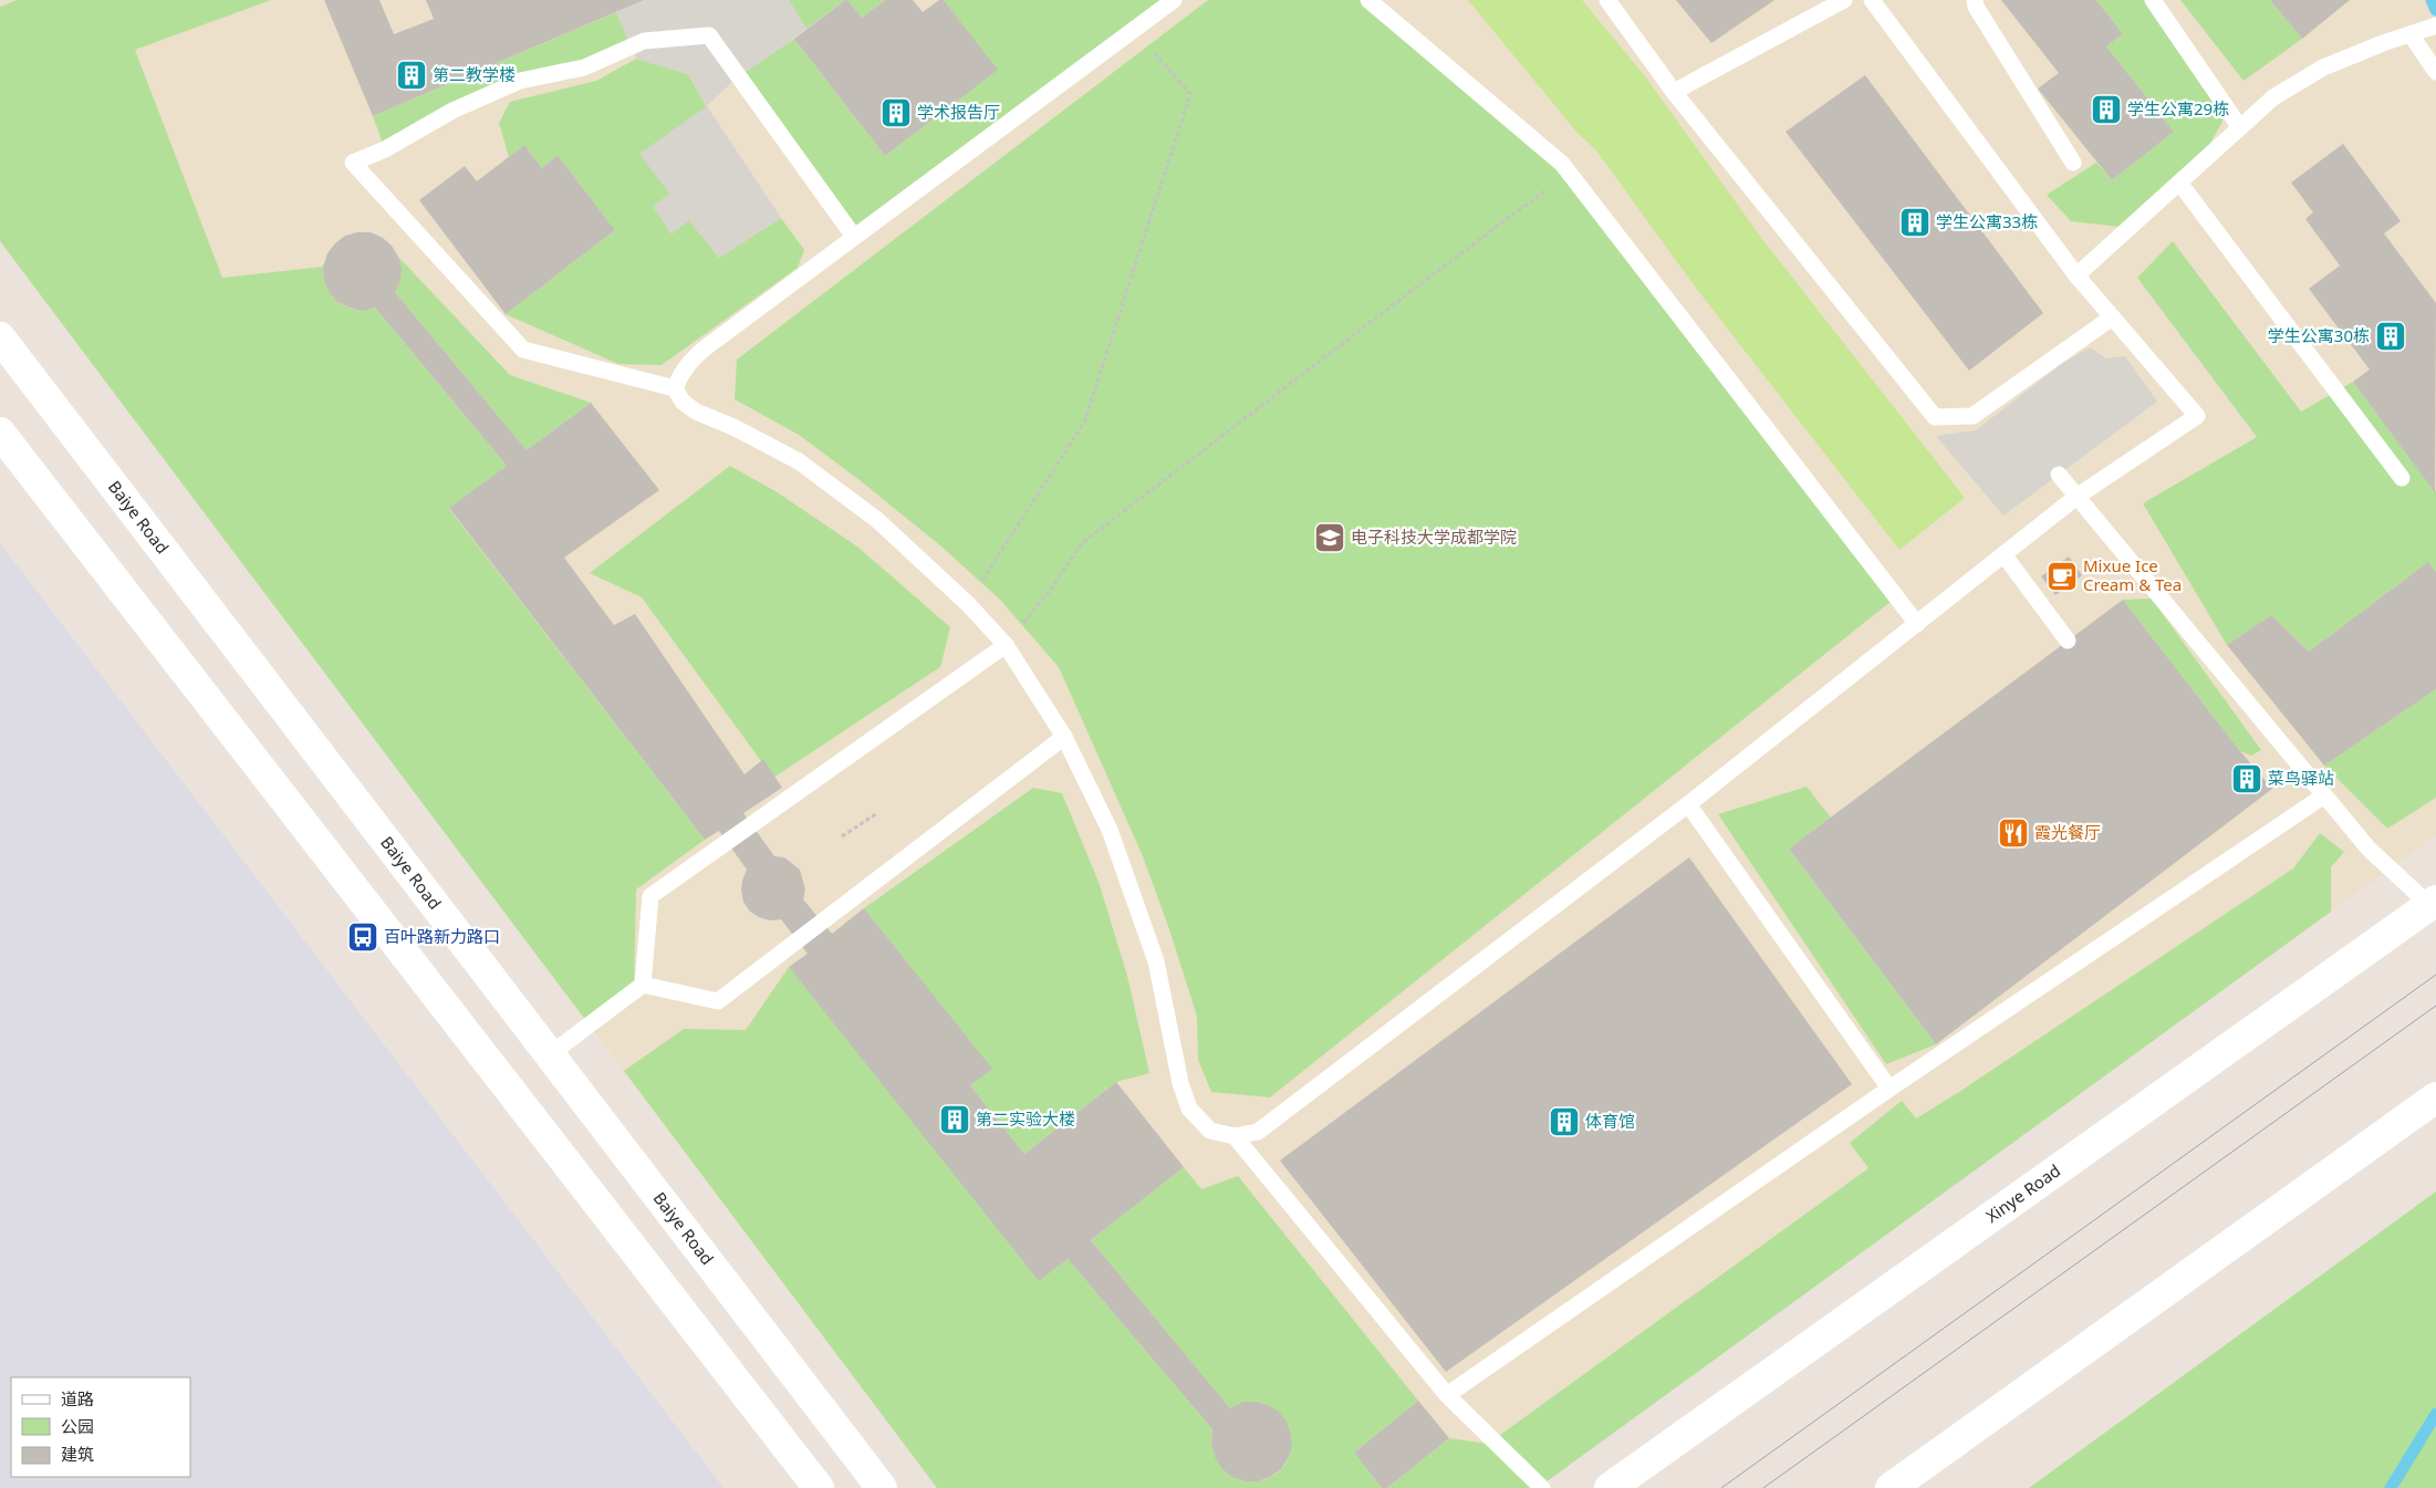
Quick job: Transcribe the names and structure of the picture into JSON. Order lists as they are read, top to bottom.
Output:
{
  "streets": {
    "street": ["Baiye Road", "Xinye Road"]
  },
  "places": {
    "building": [
      "第二教学楼",
      "学生公寓29栋",
      "学术报告厅",
      "学生公寓33栋",
      "学生公寓30栋",
      "菜鸟驿站",
      "第二实验大楼",
      "体育馆"
    ],
    "school or university": ["电子科技大学成都学院"],
    "cafe": ["Mixue Ice Cream & Tea"],
    "restaurant": ["霞光餐厅"],
    "bus stop": ["百叶路新力路口"]
  },
  "legend": ["道路", "公园", "建筑"]
}
